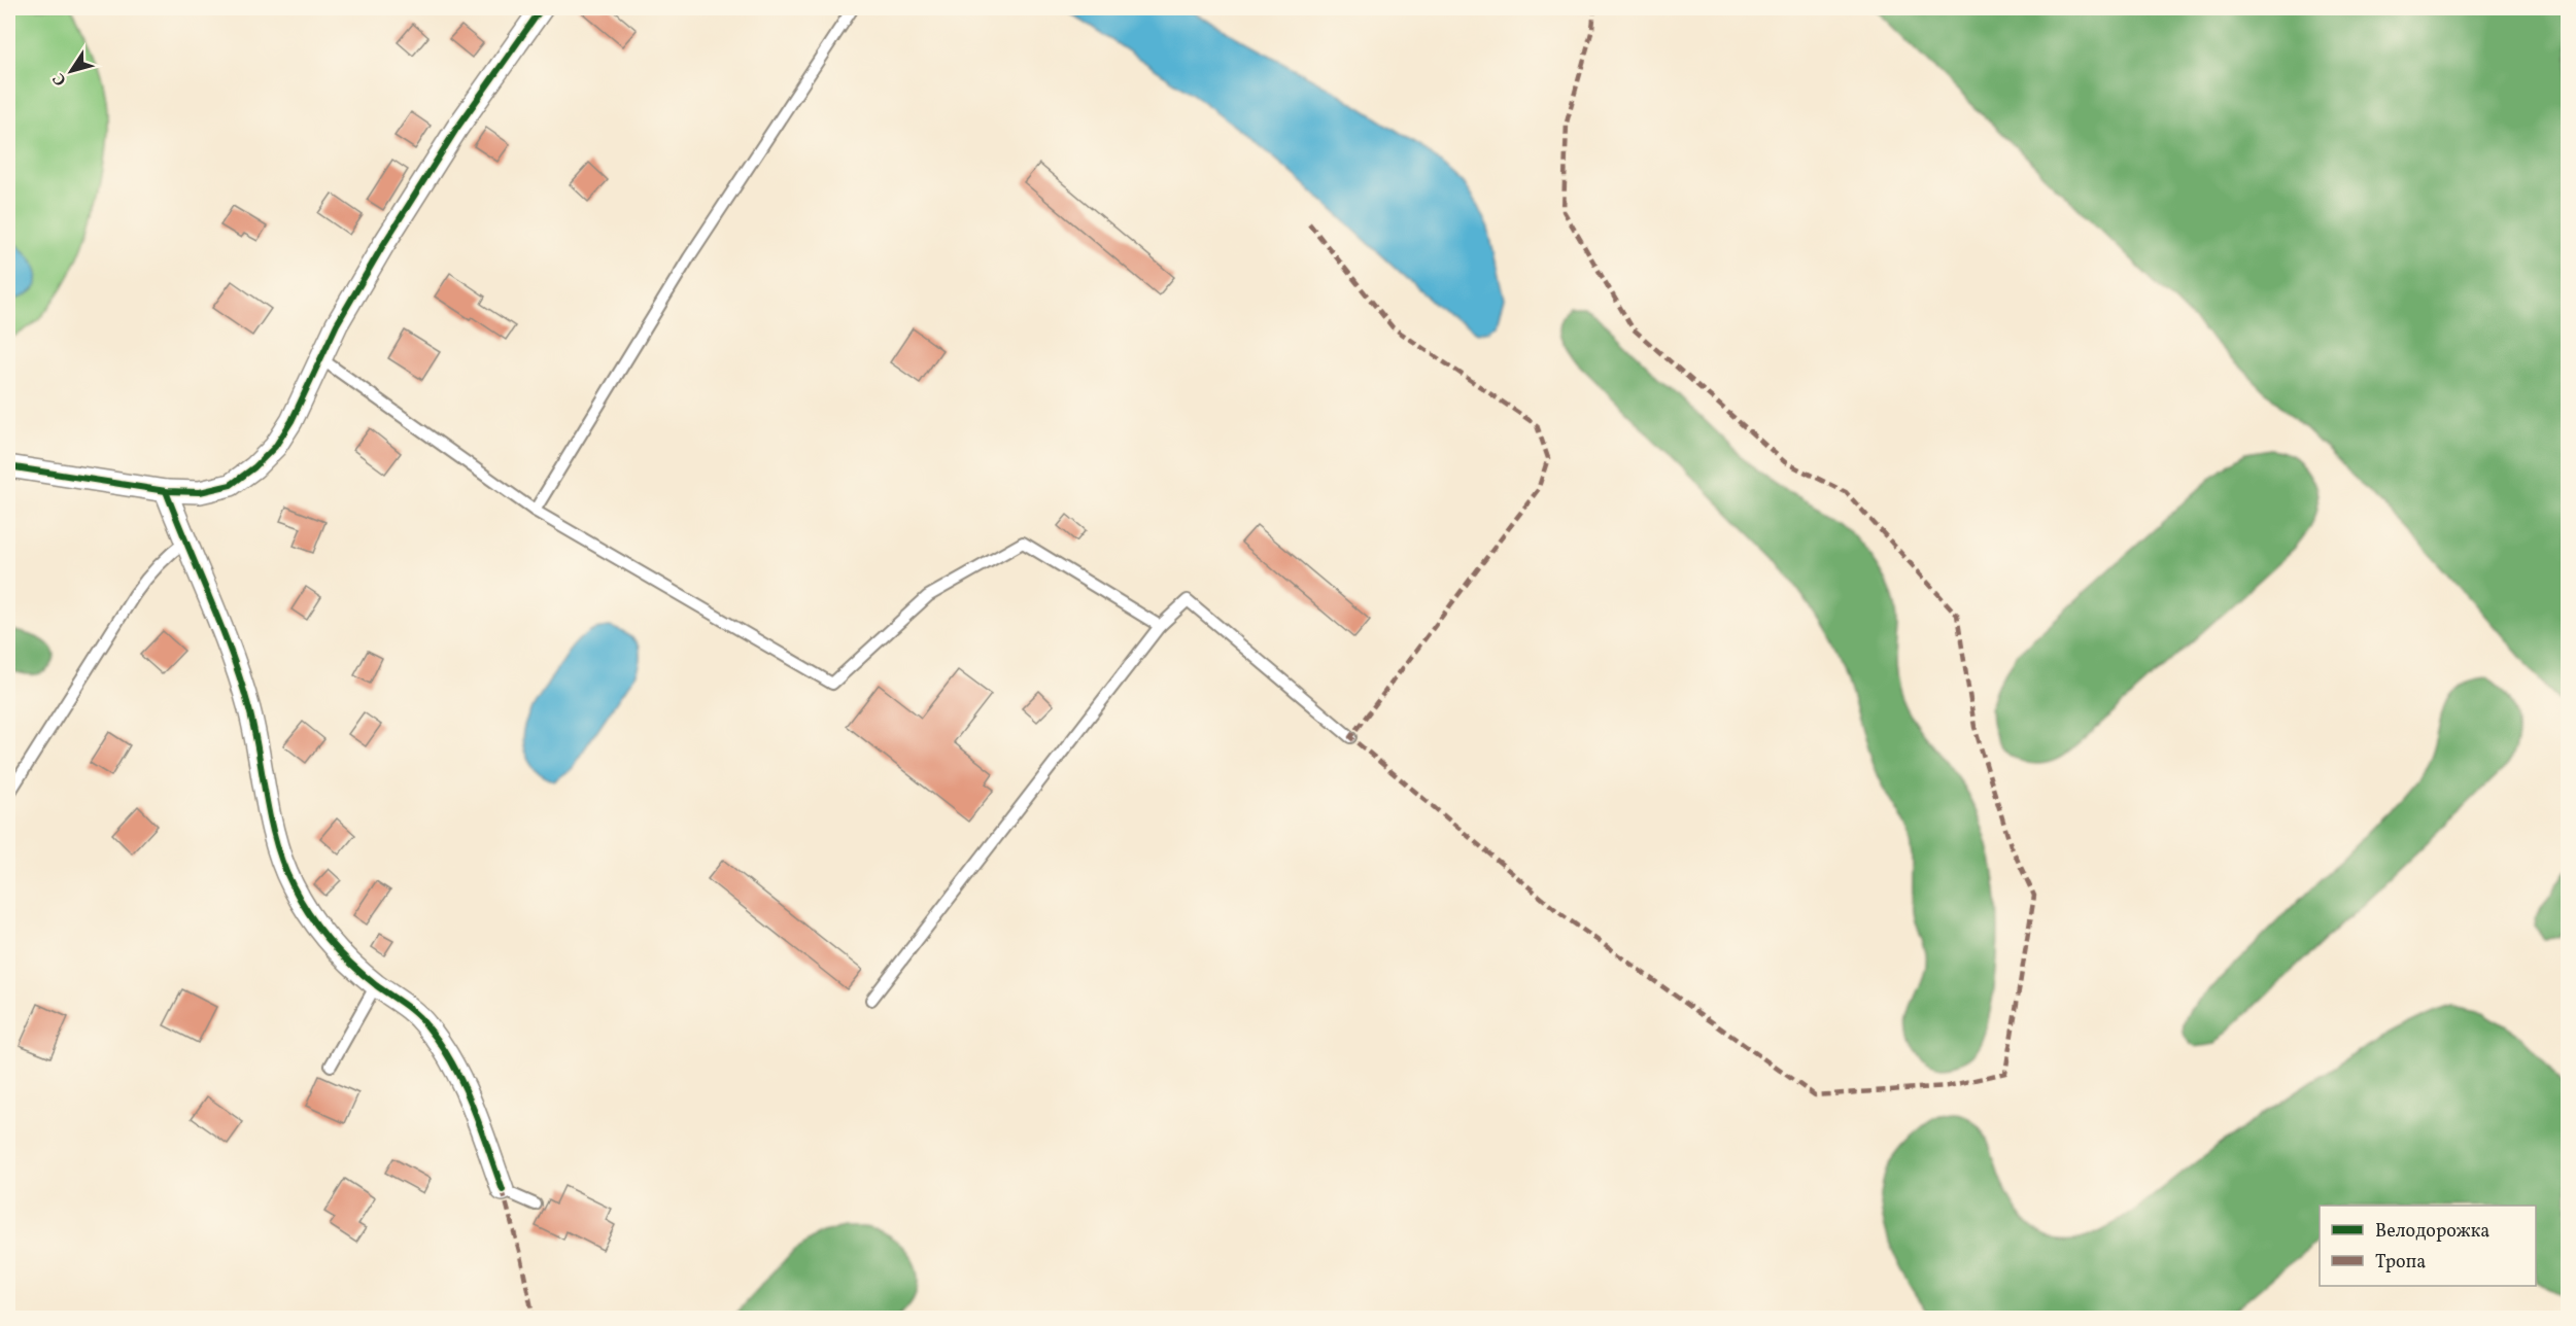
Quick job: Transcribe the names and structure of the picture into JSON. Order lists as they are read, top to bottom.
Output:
{
  "legend": ["Велодорожка", "Тропа"],
  "north": "bottom left"
}
